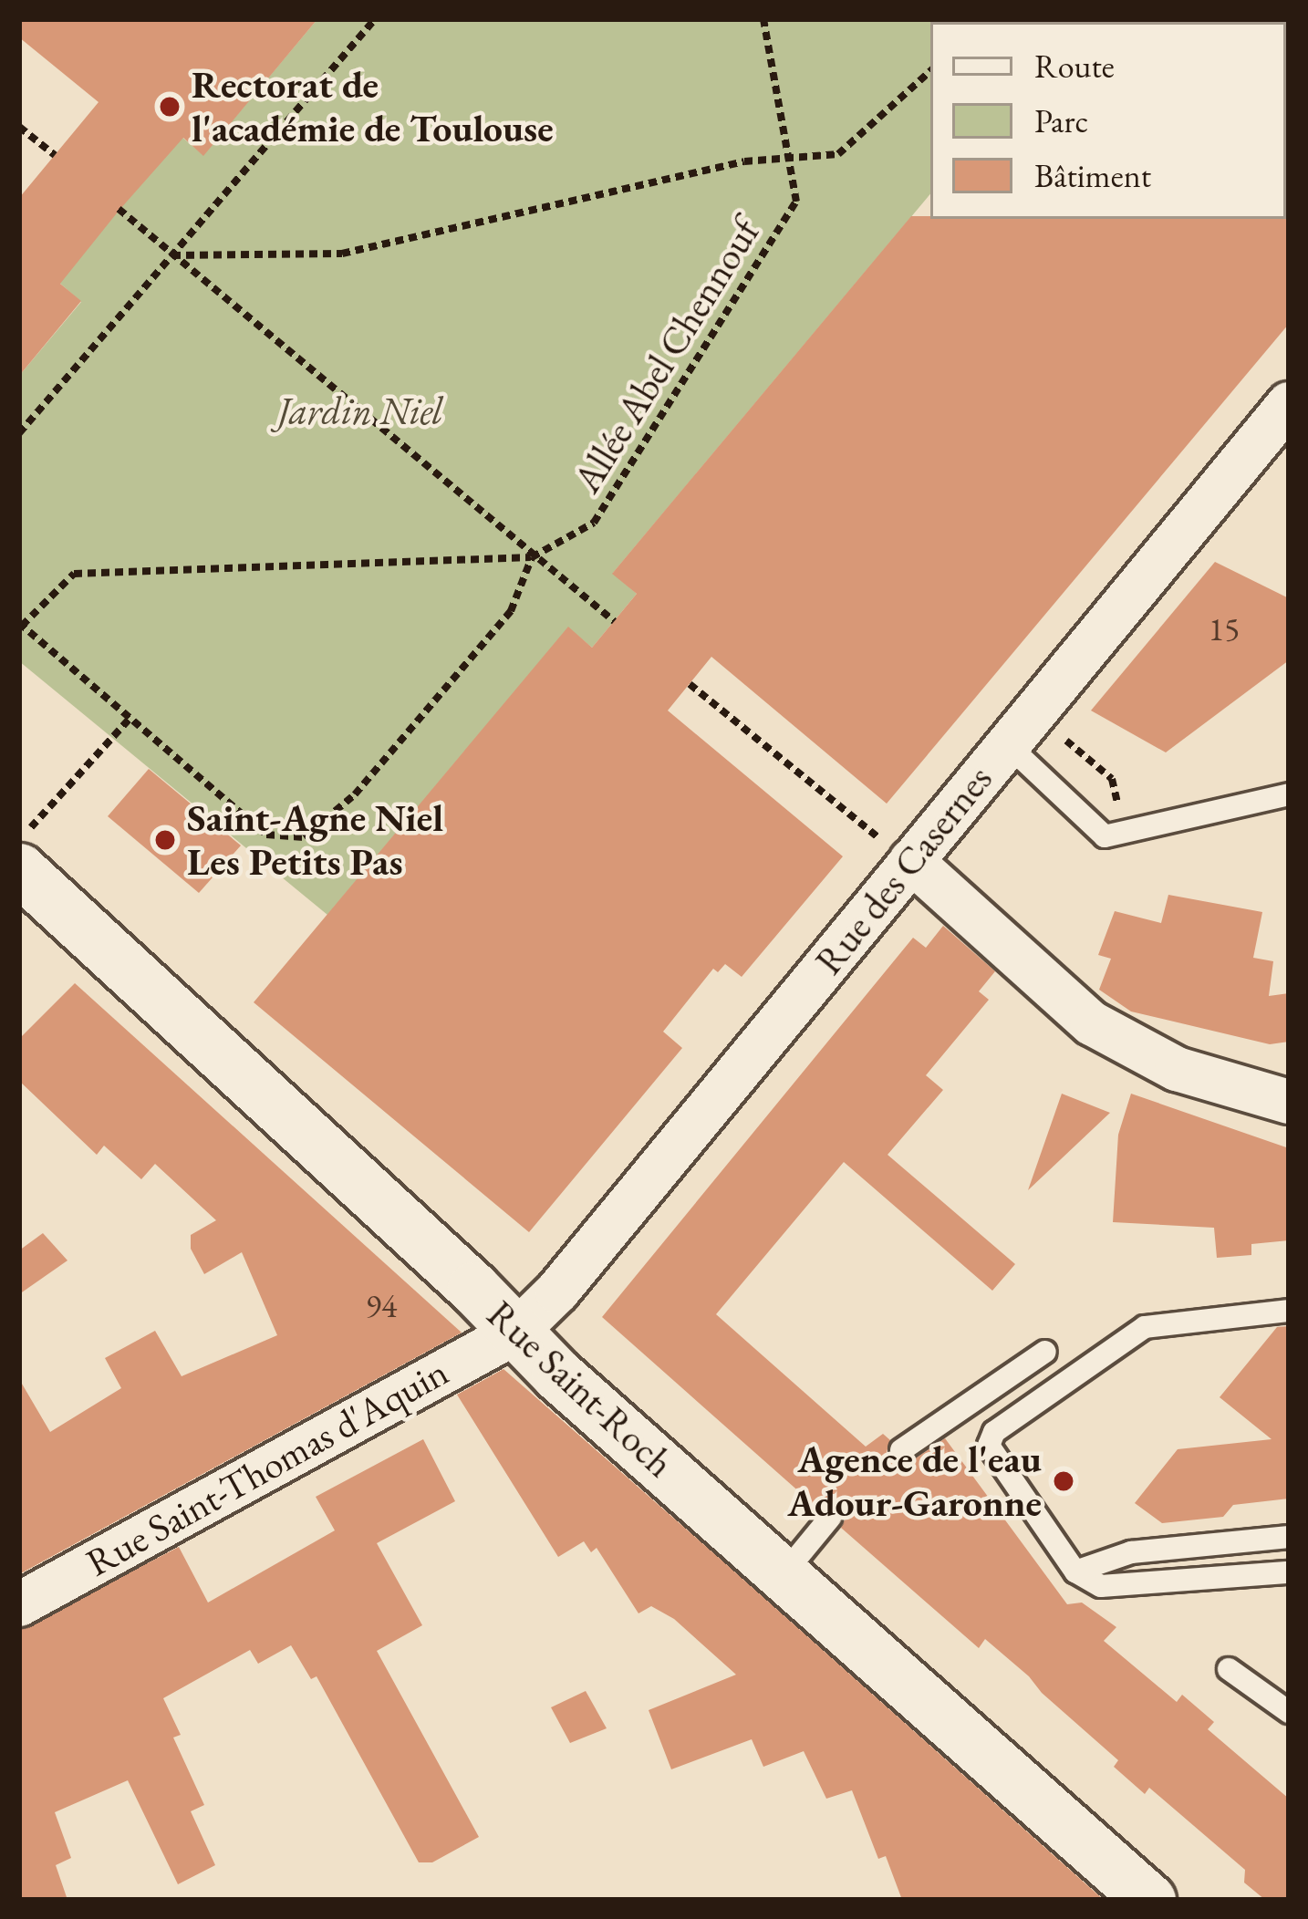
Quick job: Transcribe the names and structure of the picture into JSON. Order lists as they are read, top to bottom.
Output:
{
  "streets": {
    "street": ["Rue des Casernes", "Rue Saint-Roch", "Rue Saint-Thomas d'Aquin"],
    "path": ["Allée Abel Chennouf"]
  },
  "crossings": [
    ["Rue des Casernes", "Rue Saint-Roch"],
    ["Rue des Casernes", "Rue Saint-Thomas d'Aquin"],
    ["Rue Saint-Roch", "Rue Saint-Thomas d'Aquin"]
  ],
  "parks": ["Jardin Niel"],
  "places": ["Rectorat de l'académie de Toulouse", "Saint-Agne Niel Les Petits Pas", "Agence de l'eau Adour-Garonne"],
  "house_numbers": ["15", "94"],
  "legend": ["Route", "Parc", "Bâtiment"]
}
